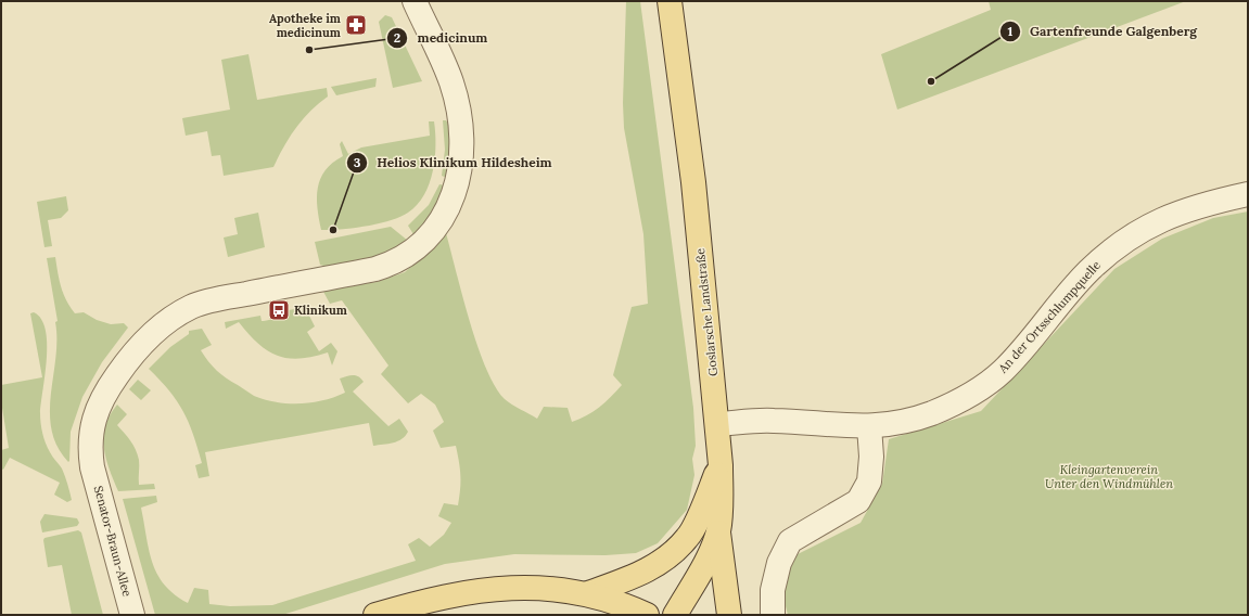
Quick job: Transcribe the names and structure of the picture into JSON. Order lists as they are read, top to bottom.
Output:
{
  "streets": {
    "main road": ["Goslarsche Landstraße"],
    "street": ["An der Ortsschlumpquelle", "Senator-Braun-Allee"]
  },
  "crossings": [
    ["Goslarsche Landstraße", "An der Ortsschlumpquelle"]
  ],
  "parks": ["Kleingartenverein Unter den Windmühlen"],
  "places": {
    "pharmacy": ["Apotheke im medicinum"],
    "other": ["medicinum", "Gartenfreunde Galgenberg", "Helios Klinikum Hildesheim"],
    "bus stop": ["Klinikum"]
  }
}
